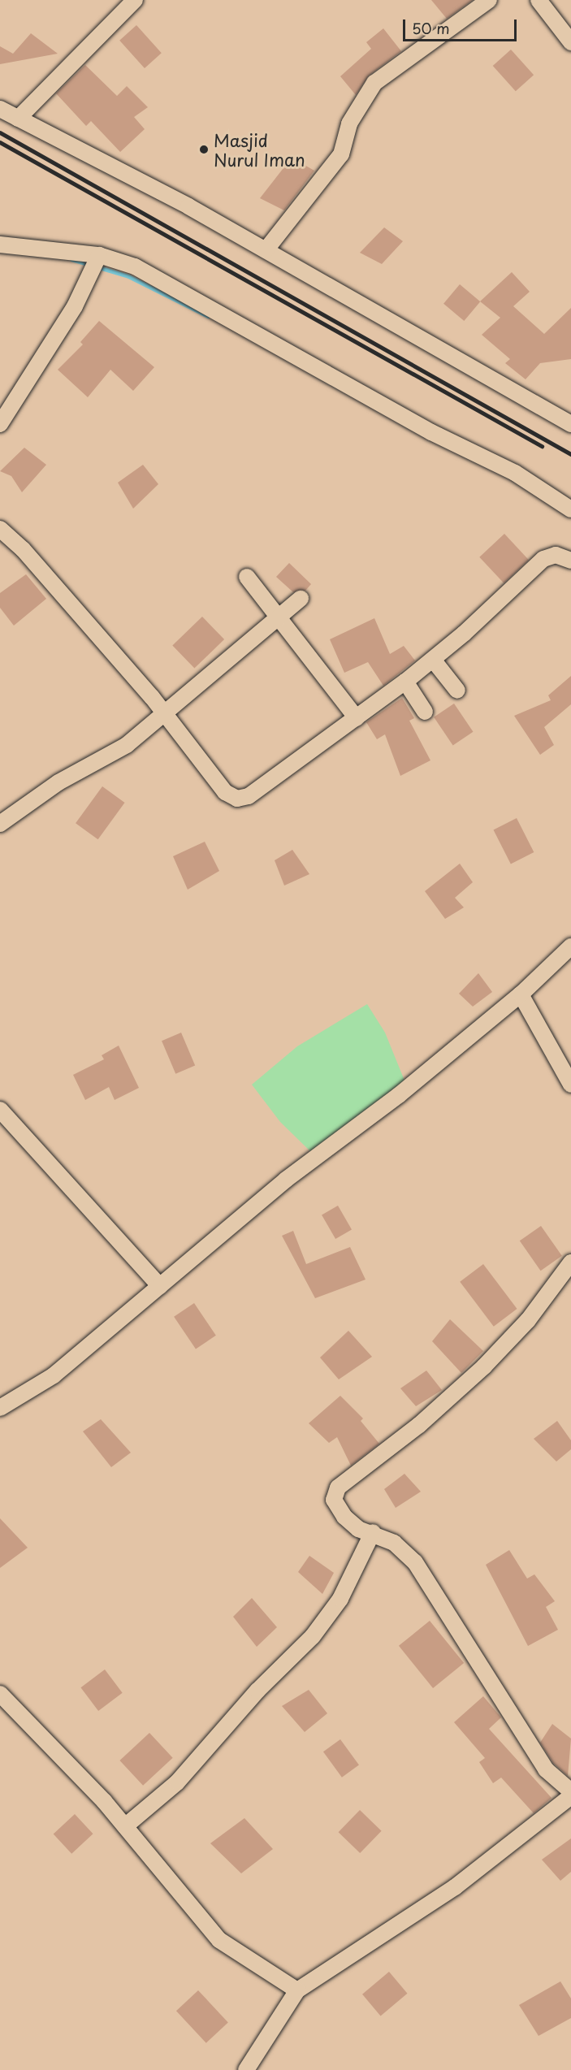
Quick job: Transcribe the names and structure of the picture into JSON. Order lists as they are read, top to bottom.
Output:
{
  "places": ["Masjid Nurul Iman"],
  "scale_bar": "50 m"
}
